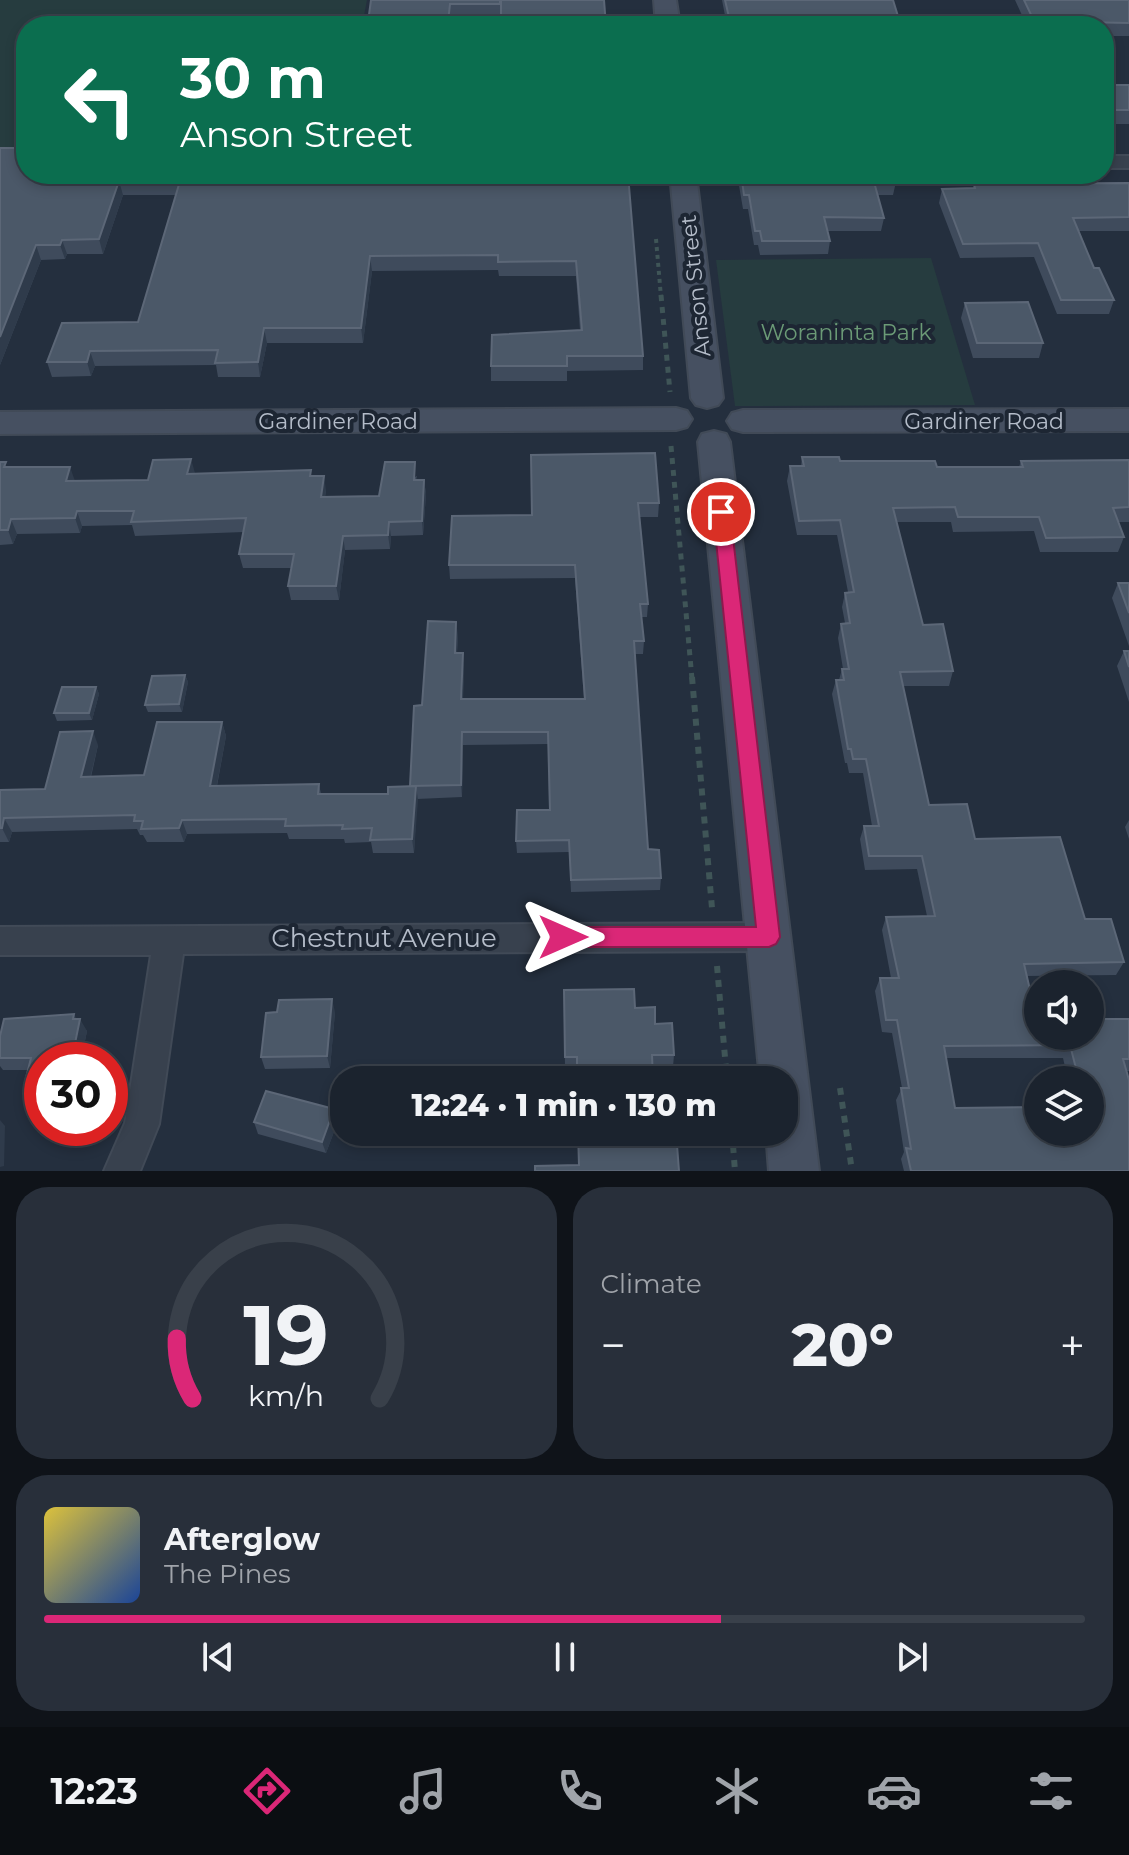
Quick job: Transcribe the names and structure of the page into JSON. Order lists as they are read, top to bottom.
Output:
{
  "streets": {
    "street": ["Anson Street", "Gardiner Road", "Chestnut Avenue"]
  },
  "parks": ["Woraninta Park"],
  "page": {
    "turn": ["30 m", "Anson Street"],
    "limit": "30",
    "trip": "12:24 · 1 min · 130 m",
    "tile": "Climate",
    "heat": ["−", "20°", "+"],
    "song": ["Afterglow", "The Pines"],
    "tabs": "12:23",
    "gauge": ["19", "km/h"]
  }
}
